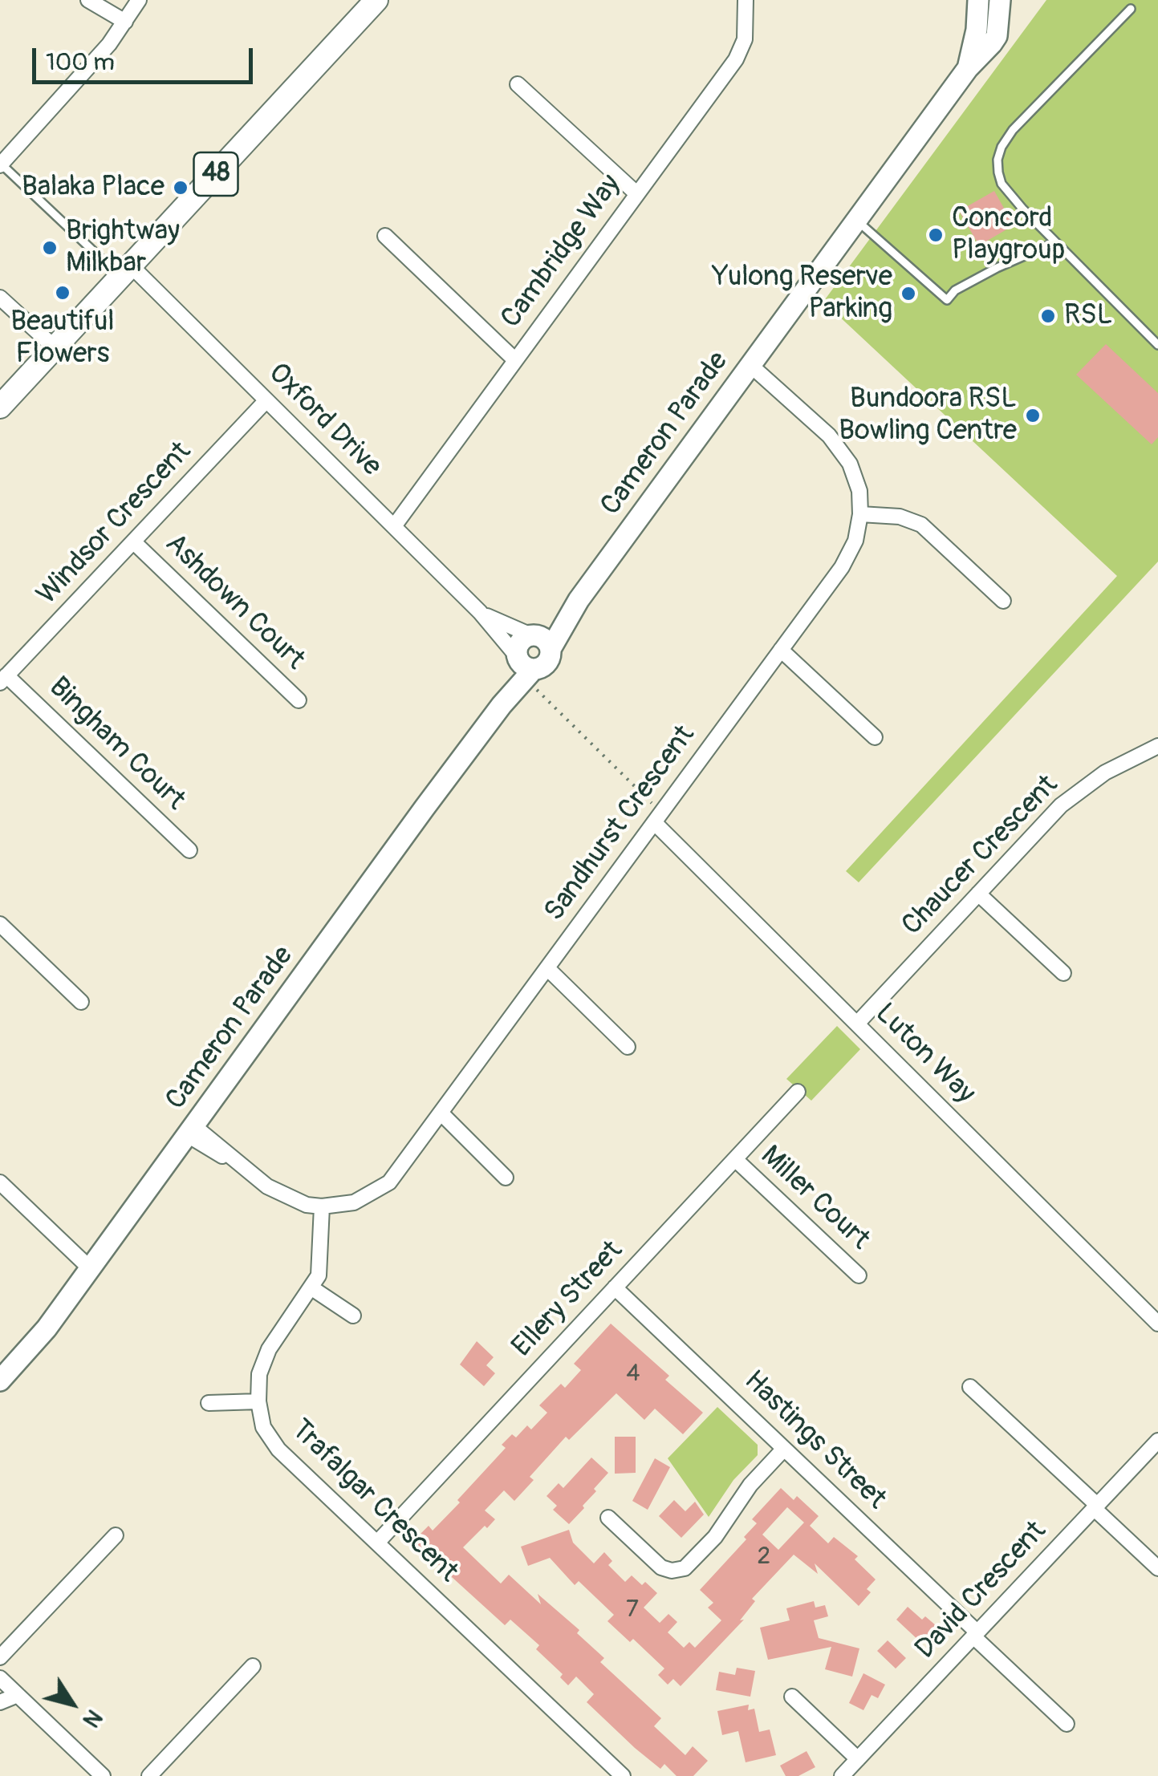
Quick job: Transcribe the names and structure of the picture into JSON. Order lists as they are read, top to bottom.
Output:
{
  "streets": {
    "main road": ["48"],
    "street": [
      "Cambridge Way",
      "Oxford Drive",
      "Cameron Parade",
      "Windsor Crescent",
      "Ashdown Court",
      "Bingham Court",
      "Sandhurst Crescent",
      "Chaucer Crescent",
      "Luton Way",
      "Miller Court",
      "Ellery Street",
      "Hastings Street",
      "Trafalgar Crescent",
      "David Crescent"
    ]
  },
  "crossings": [
    ["48", "Oxford Drive"],
    ["Cambridge Way", "Oxford Drive"],
    ["Oxford Drive", "Cameron Parade"],
    ["Oxford Drive", "Windsor Crescent"],
    ["Cameron Parade", "Sandhurst Crescent"],
    ["Windsor Crescent", "Ashdown Court"],
    ["Windsor Crescent", "Bingham Court"],
    ["Sandhurst Crescent", "Luton Way"],
    ["Sandhurst Crescent", "Trafalgar Crescent"],
    ["Chaucer Crescent", "Luton Way"],
    ["Miller Court", "Ellery Street"],
    ["Ellery Street", "Hastings Street"],
    ["Ellery Street", "Trafalgar Crescent"],
    ["Hastings Street", "David Crescent"]
  ],
  "places": [
    "Balaka Place",
    "Concord Playgroup",
    "Brightway Milkbar",
    "Beautiful Flowers",
    "Yulong Reserve Parking",
    "RSL",
    "Bundoora RSL Bowling Centre"
  ],
  "house_numbers": ["4", "2", "7"],
  "scale_bar": "100 m",
  "north": "bottom right"
}
